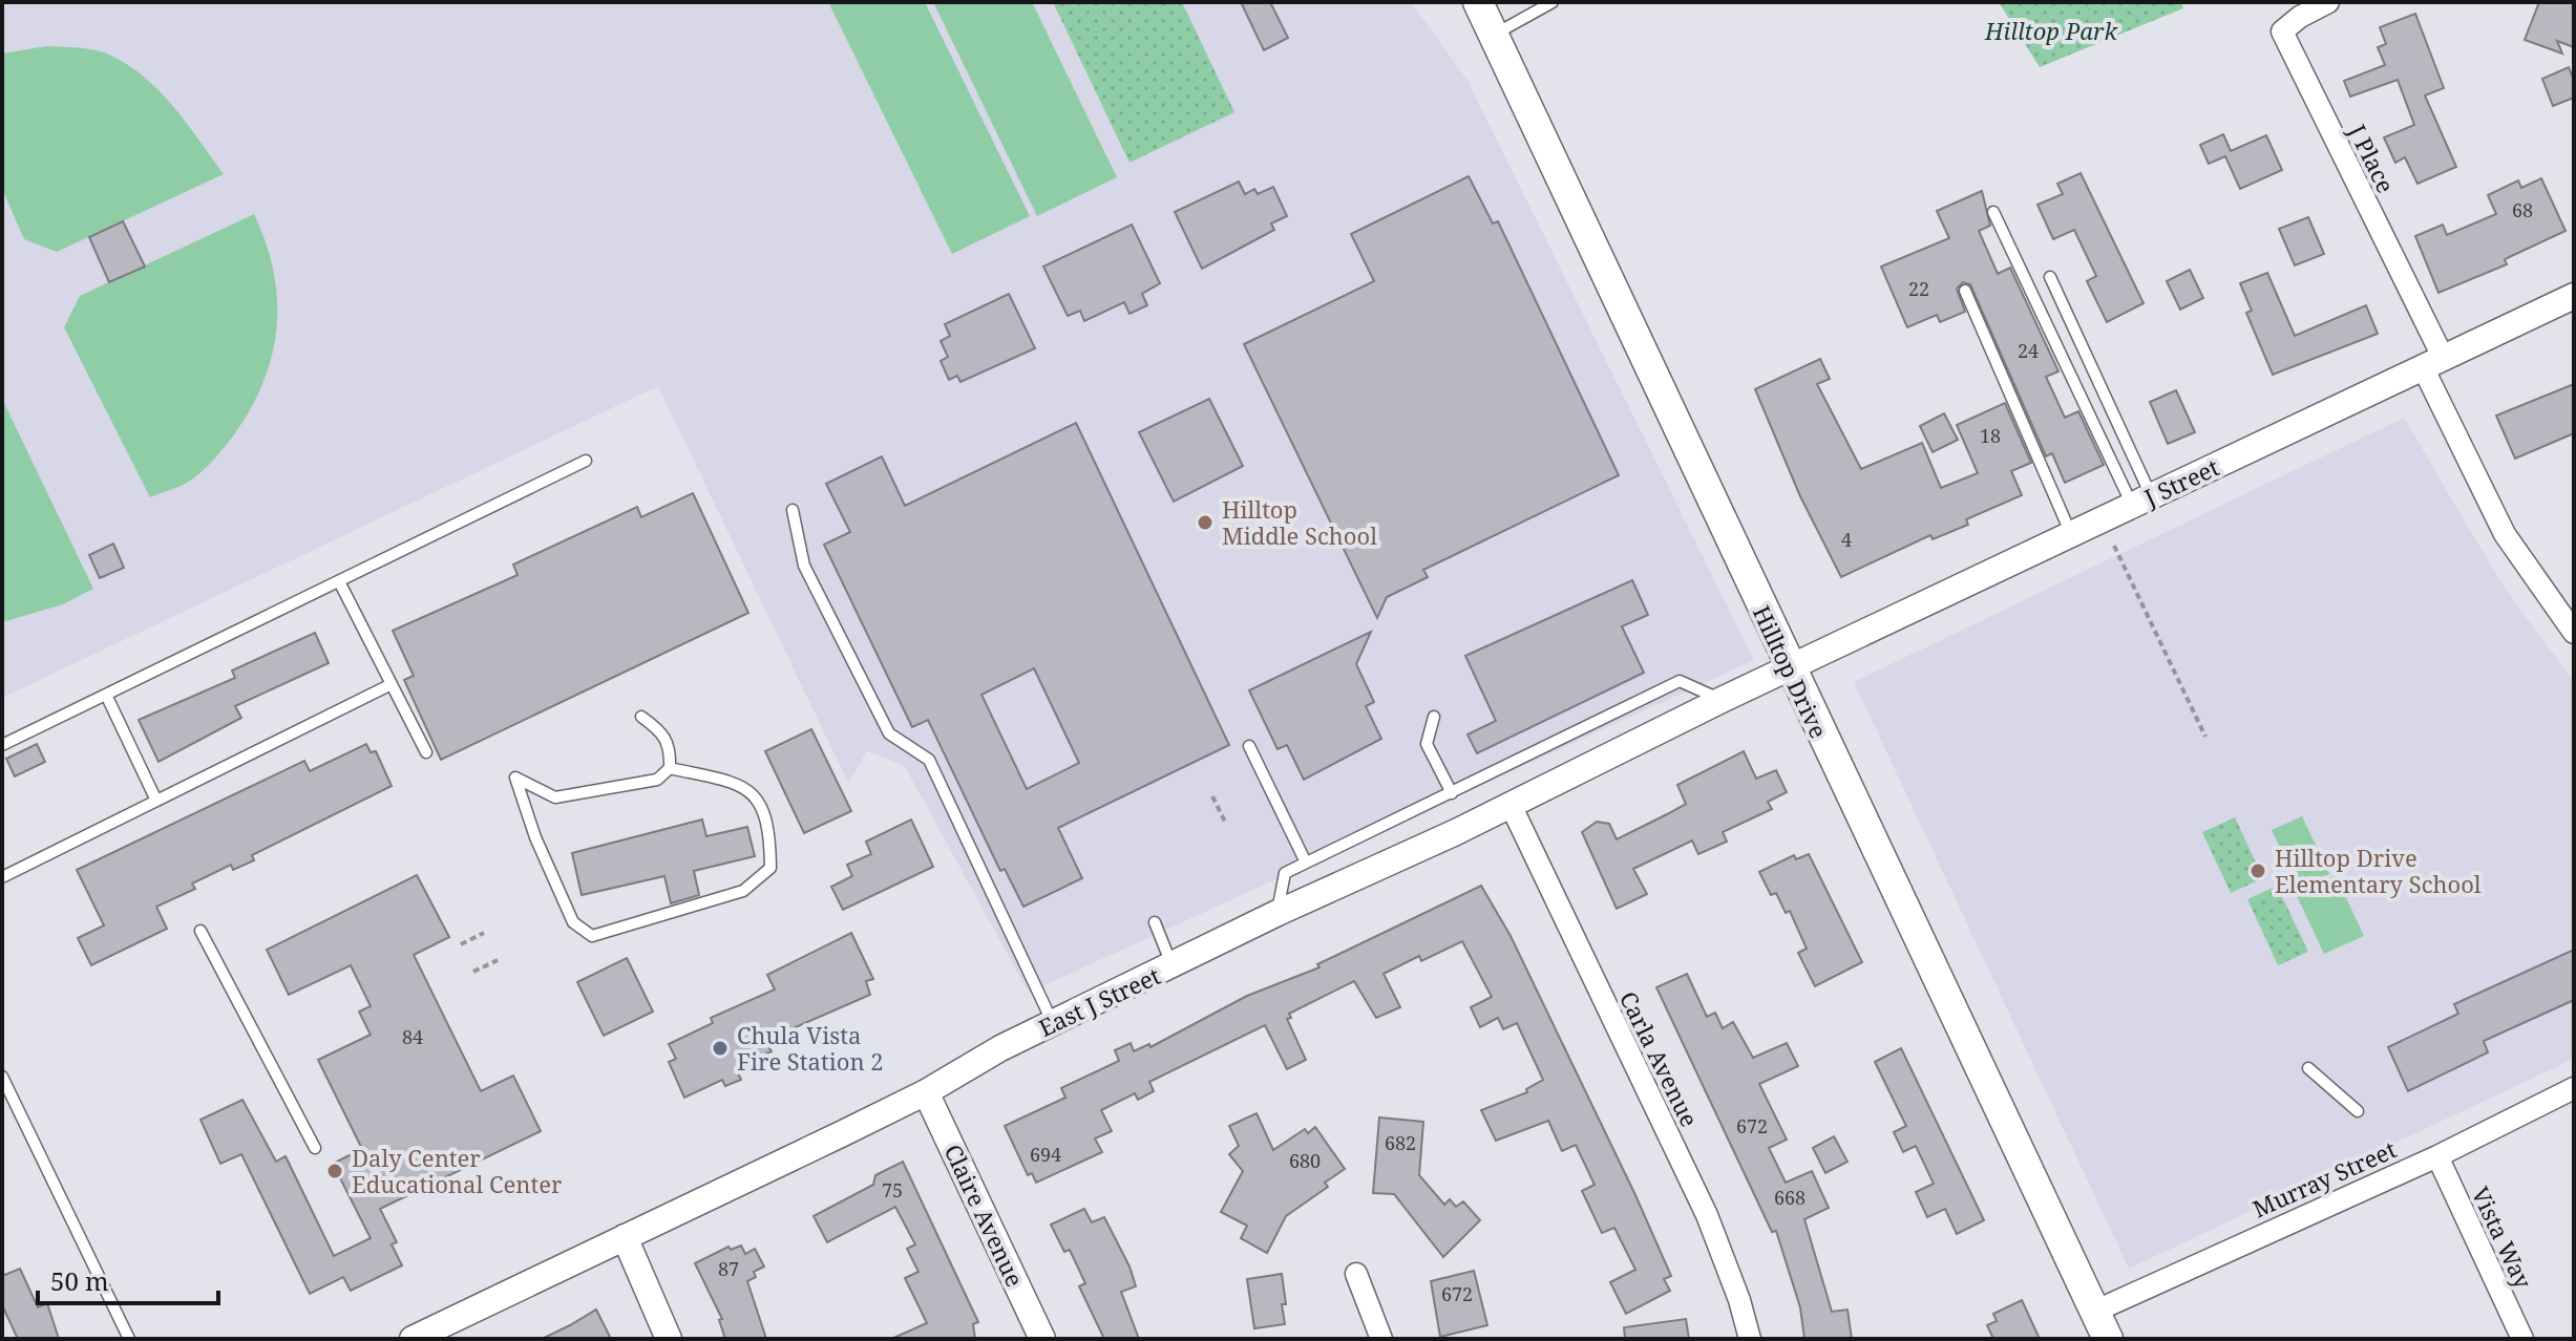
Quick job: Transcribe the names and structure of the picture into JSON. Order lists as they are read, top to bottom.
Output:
{
  "streets": {
    "main road": ["Hilltop Drive"],
    "street": [
      "J Place",
      "J Street",
      "East J Street",
      "Carla Avenue",
      "Murray Street",
      "Claire Avenue",
      "Vista Way"
    ]
  },
  "crossings": [
    ["J Place", "J Street"],
    ["J Street", "Hilltop Drive"],
    ["J Street", "East J Street"],
    ["Hilltop Drive", "East J Street"],
    ["Hilltop Drive", "Murray Street"],
    ["East J Street", "Carla Avenue"],
    ["East J Street", "Claire Avenue"],
    ["Murray Street", "Vista Way"]
  ],
  "parks": ["Hilltop Park"],
  "places": [
    "Hilltop Middle School",
    "Hilltop Drive Elementary School",
    "Chula Vista Fire Station 2",
    "Daly Center Educational Center"
  ],
  "house_numbers": [
    "68",
    "22",
    "24",
    "18",
    "4",
    "84",
    "672",
    "682",
    "694",
    "680",
    "75",
    "668",
    "87",
    "672"
  ],
  "scale_bar": "50 m"
}
